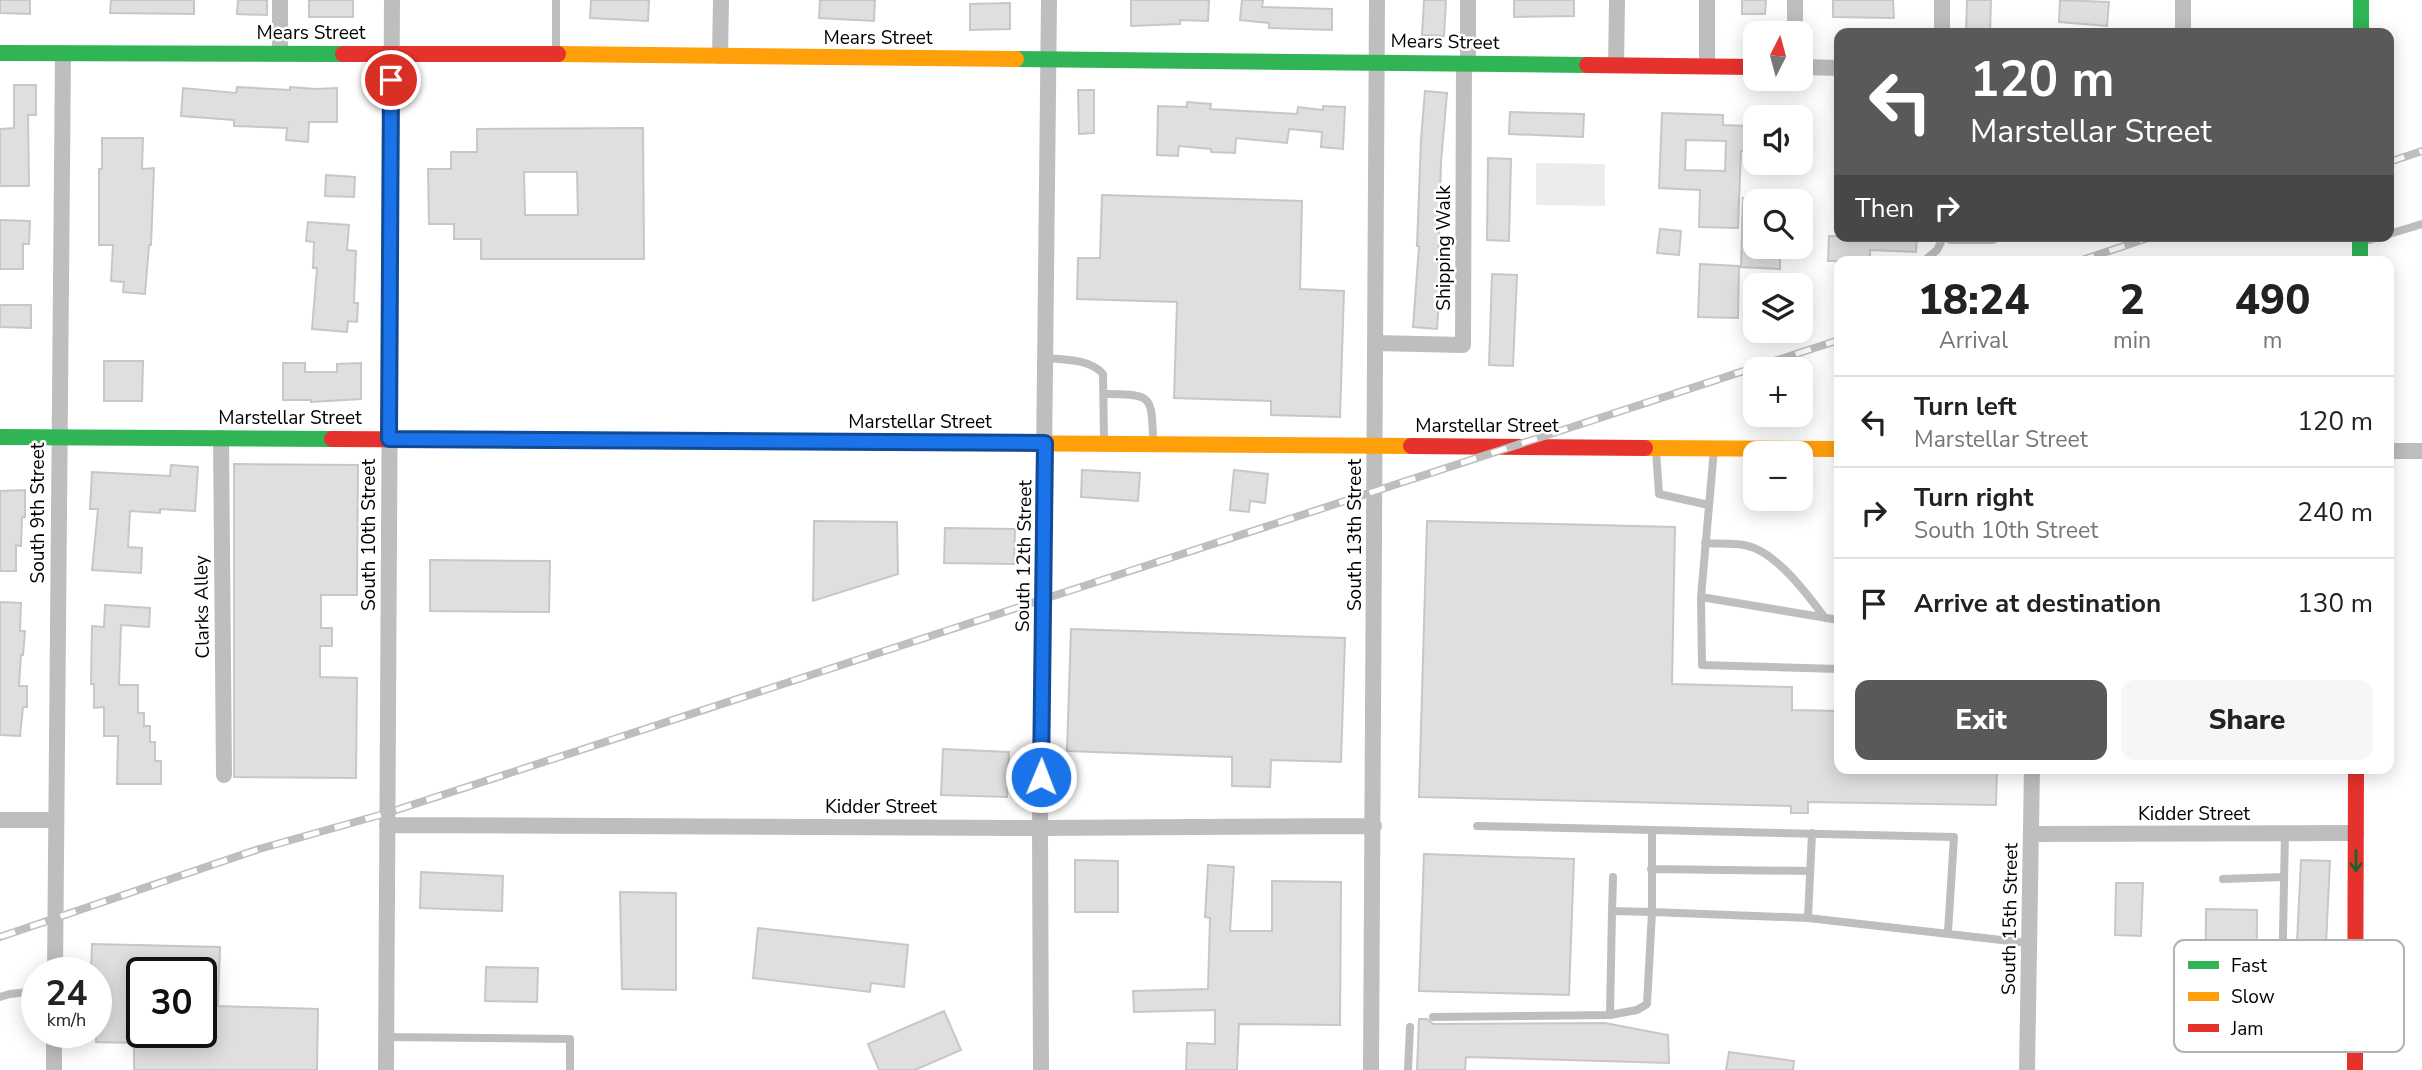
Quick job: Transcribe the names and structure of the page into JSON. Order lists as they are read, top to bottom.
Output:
{
  "streets": {
    "street": [
      "Mears Street",
      "Shipping Walk",
      "Marstellar Street",
      "South 9th Street",
      "South 10th Street",
      "South 13th Street",
      "South 12th Street",
      "Clarks Alley",
      "Kidder Street",
      "South 15th Street"
    ]
  },
  "crossings": [
    ["Mears Street", "Shipping Walk"],
    ["Mears Street", "South 9th Street"],
    ["Mears Street", "South 10th Street"],
    ["Mears Street", "South 13th Street"],
    ["Mears Street", "South 12th Street"],
    ["Shipping Walk", "South 13th Street"],
    ["Marstellar Street", "South 9th Street"],
    ["Marstellar Street", "South 10th Street"],
    ["Marstellar Street", "South 13th Street"],
    ["Marstellar Street", "South 12th Street"],
    ["Marstellar Street", "Clarks Alley"],
    ["South 10th Street", "Kidder Street"],
    ["South 13th Street", "Kidder Street"],
    ["South 12th Street", "Kidder Street"],
    ["Kidder Street", "South 15th Street"]
  ],
  "legend": ["Fast", "Slow", "Jam"],
  "north": "top",
  "page": {
    "map_buttons": ["+", "−"],
    "turn": ["120 m", "Marstellar Street"],
    "then": "Then",
    "eta": [
      "18:24",
      "Arrival",
      "2",
      "min",
      "490",
      "m"
    ],
    "list": [
      {
        "name": "Turn left",
        "note": "Marstellar Street",
        "value": "120 m"
      },
      {
        "name": "Turn right",
        "note": "South 10th Street",
        "value": "240 m"
      },
      {
        "name": "Arrive at destination",
        "value": "130 m"
      }
    ],
    "buttons": ["Exit", "Share"],
    "speed": "24 km/h",
    "limit": "30"
  }
}
